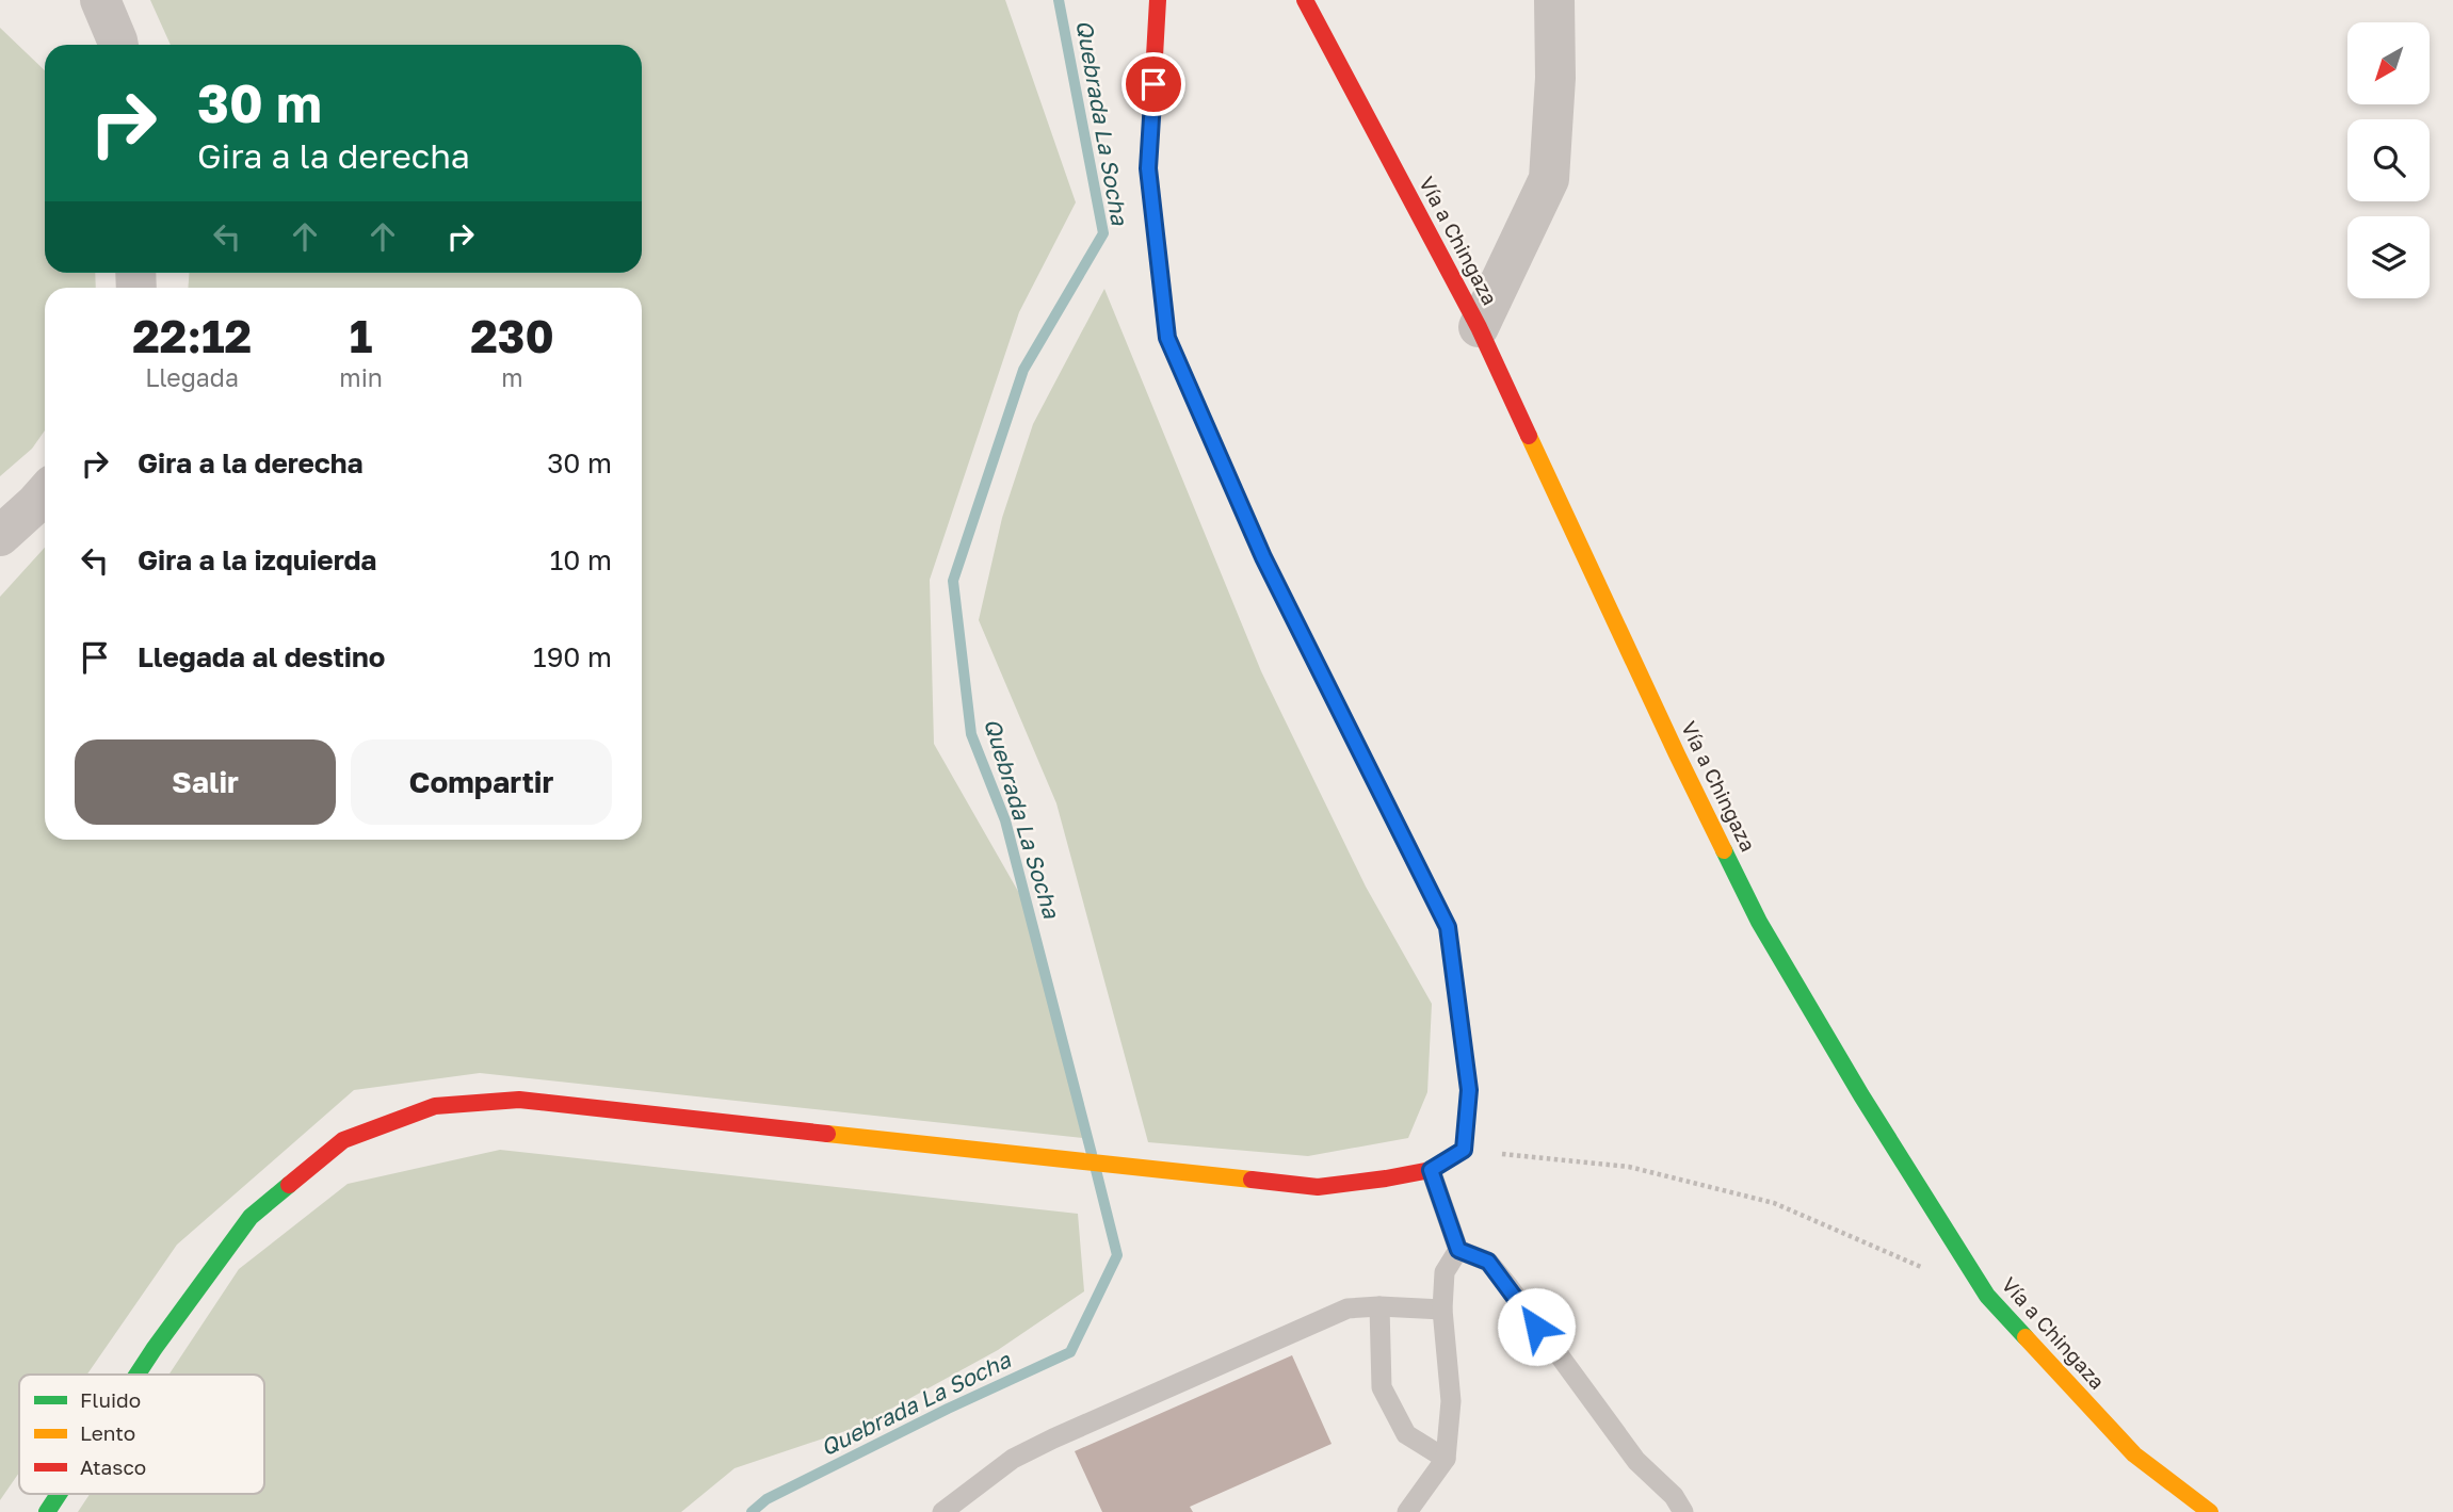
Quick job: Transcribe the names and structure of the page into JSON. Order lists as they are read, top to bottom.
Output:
{
  "streets": {
    "street": ["Vía a Chingaza"]
  },
  "water": ["Quebrada La Socha"],
  "legend": ["Fluido", "Lento", "Atasco"],
  "north": "bottom left",
  "page": {
    "turn": ["30 m", "Gira a la derecha"],
    "eta": [
      "22:12",
      "Llegada",
      "1",
      "min",
      "230",
      "m"
    ],
    "list": [
      {
        "name": "Gira a la derecha",
        "value": "30 m"
      },
      {
        "name": "Gira a la izquierda",
        "value": "10 m"
      },
      {
        "name": "Llegada al destino",
        "value": "190 m"
      }
    ],
    "buttons": ["Salir", "Compartir"]
  }
}
